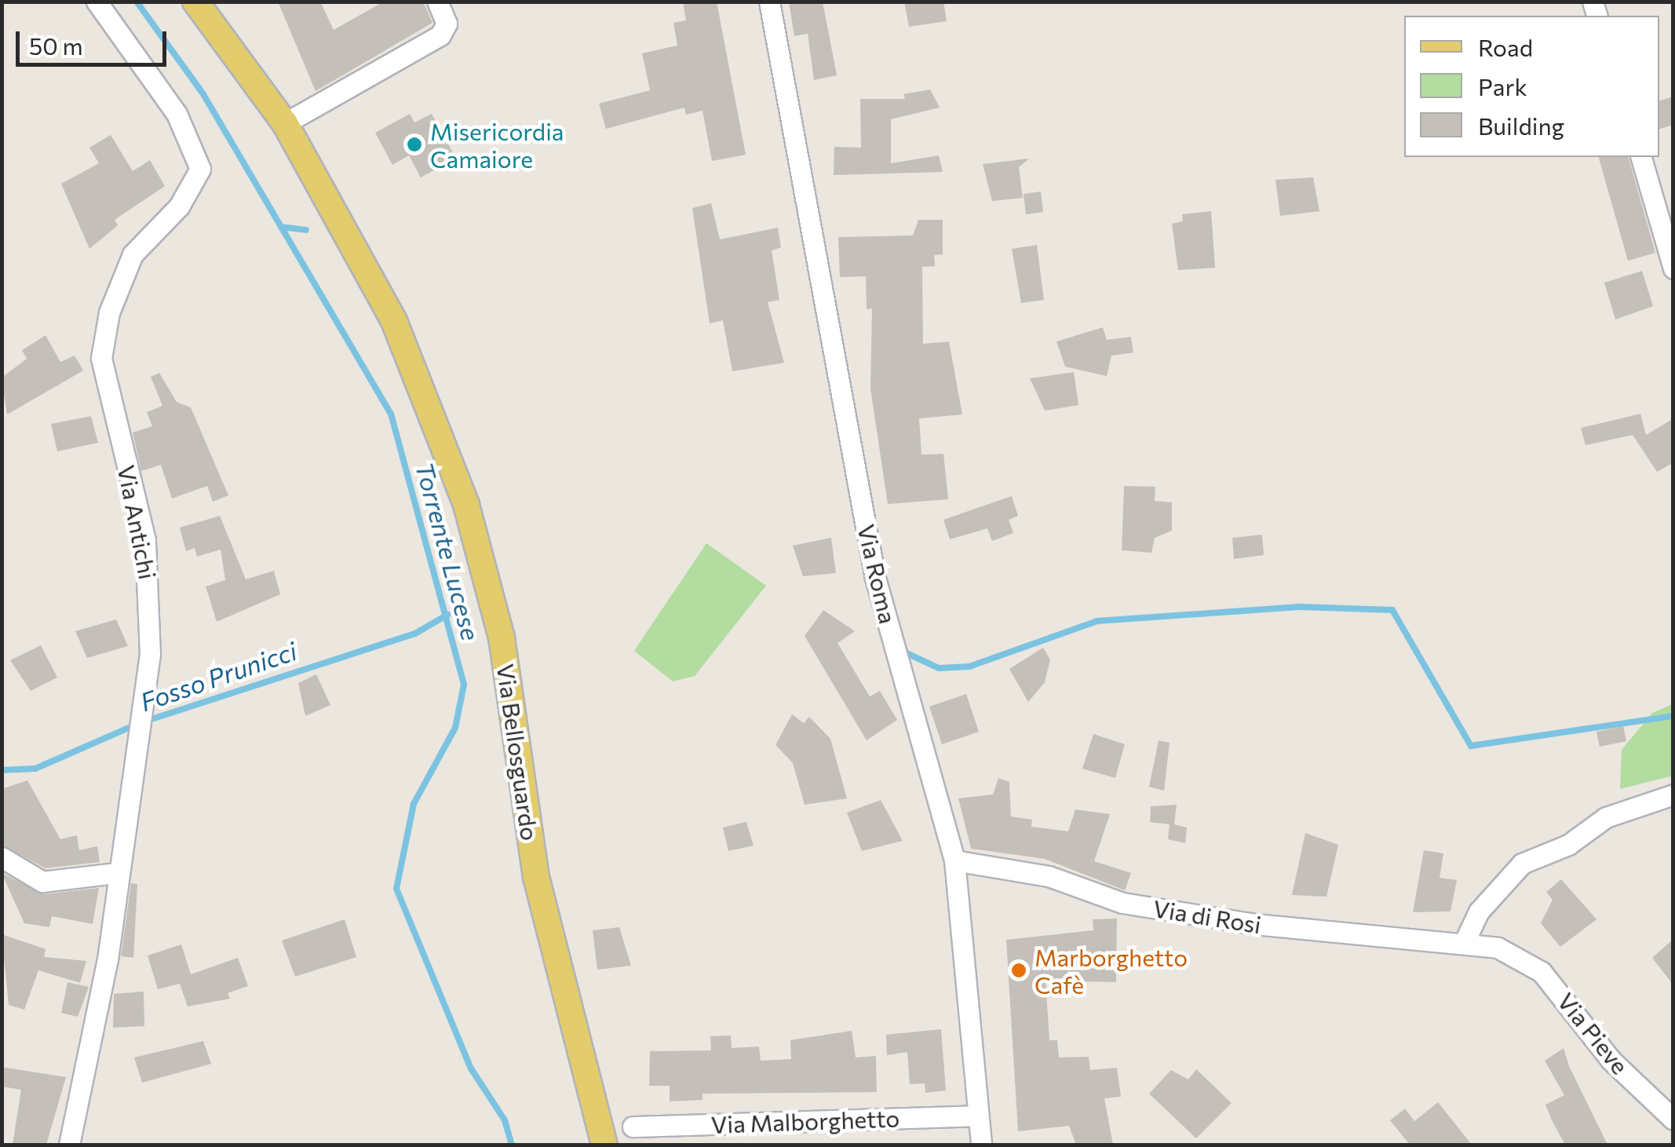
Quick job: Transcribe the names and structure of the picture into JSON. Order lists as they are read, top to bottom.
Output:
{
  "streets": {
    "main road": ["Via Bellosguardo"],
    "street": [
      "Via Antichi",
      "Via Roma",
      "Via di Rosi",
      "Via Pieve",
      "Via Malborghetto"
    ]
  },
  "crossings": [
    ["Via Roma", "Via di Rosi"],
    ["Via Roma", "Via Malborghetto"],
    ["Via di Rosi", "Via Pieve"]
  ],
  "water": ["Torrente Lucese", "Fosso Prunicci"],
  "places": ["Misericordia Camaiore", "Marborghetto Cafè"],
  "legend": ["Road", "Park", "Building"],
  "scale_bar": "50 m"
}
